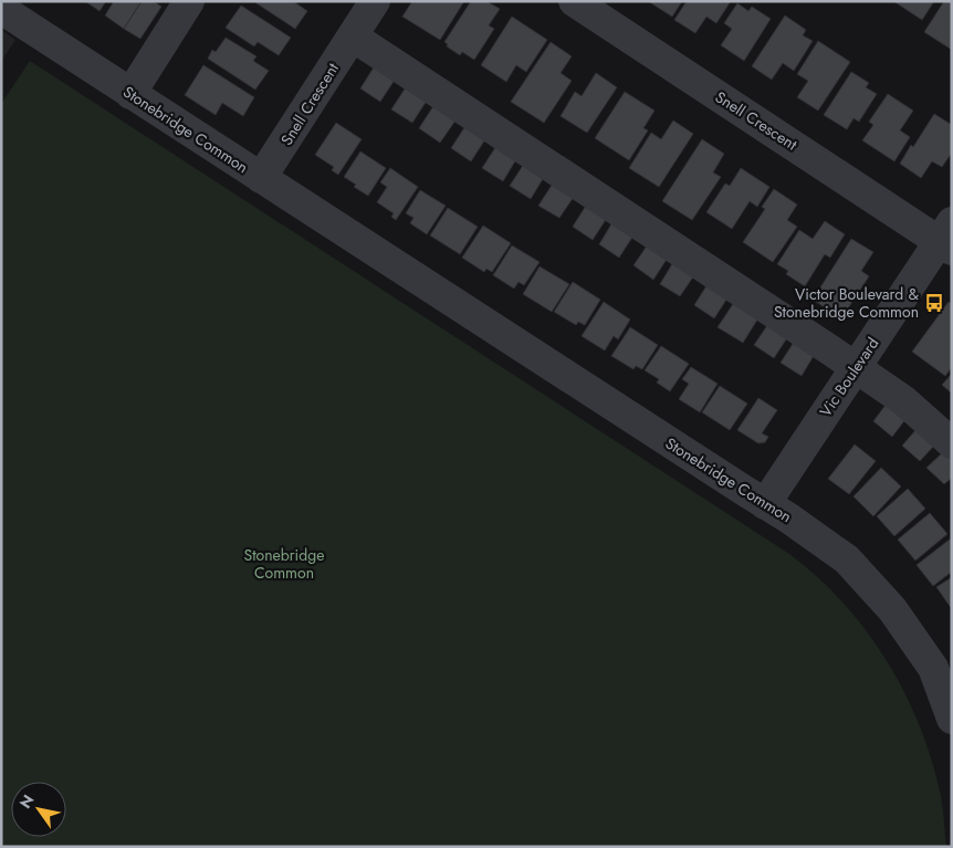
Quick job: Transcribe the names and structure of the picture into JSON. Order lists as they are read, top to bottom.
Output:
{
  "streets": {
    "street": ["Snell Crescent", "Stonebridge Common", "Vic Boulevard"]
  },
  "crossings": [
    ["Snell Crescent", "Stonebridge Common"],
    ["Snell Crescent", "Vic Boulevard"],
    ["Stonebridge Common", "Vic Boulevard"]
  ],
  "parks": ["Stonebridge Common"],
  "places": {
    "bus stop": ["Victor Boulevard & Stonebridge Common"]
  },
  "north": "top left"
}
